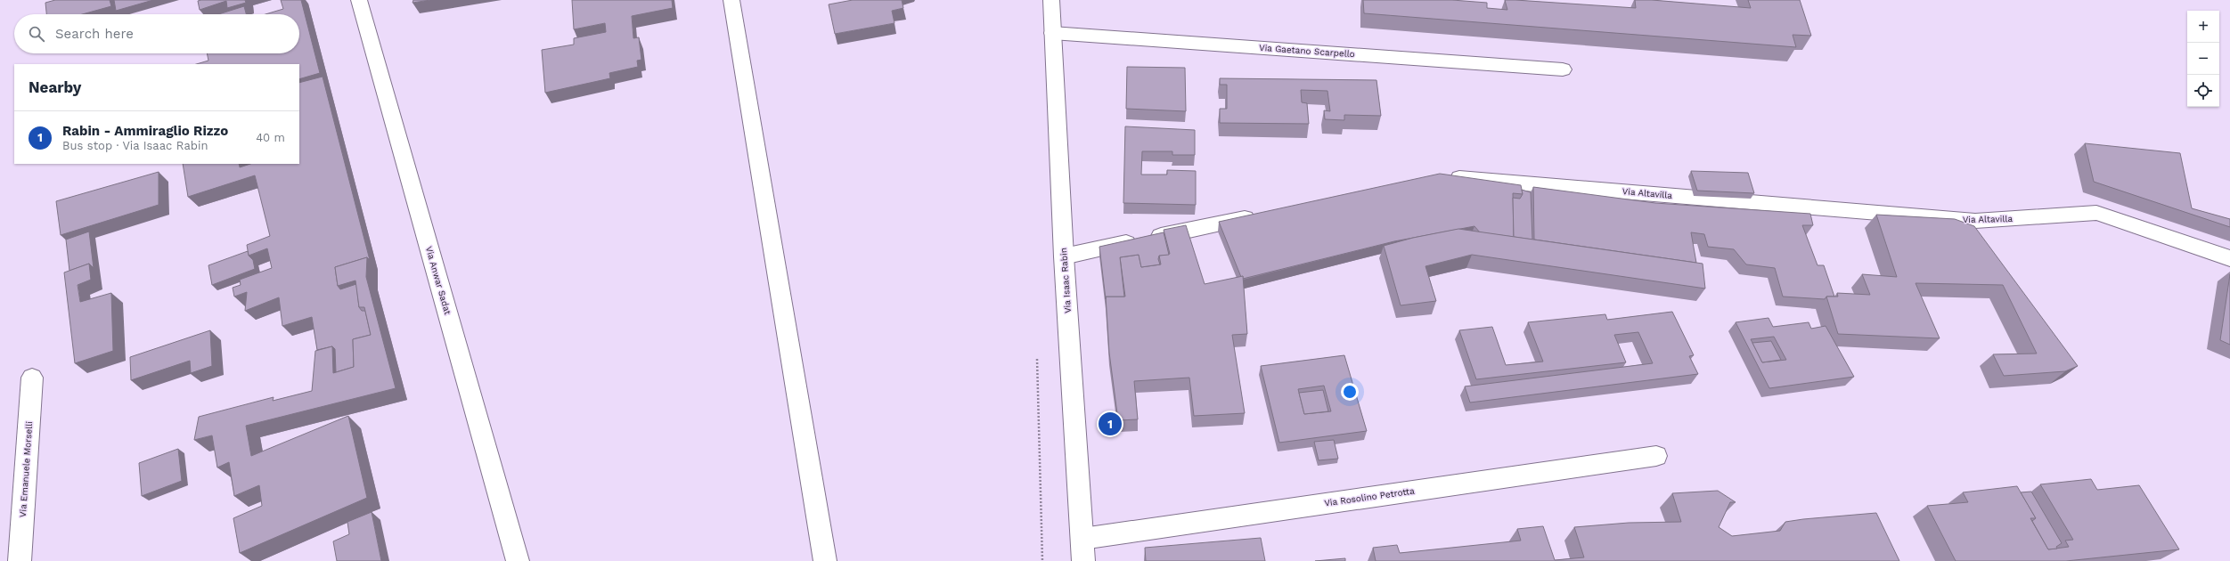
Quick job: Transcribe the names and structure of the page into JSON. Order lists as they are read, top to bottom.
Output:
{
  "streets": {
    "street": [
      "Via Gaetano Scarpello",
      "Via Altavilla",
      "Via Anwar Sadat",
      "Via Isaac Rabin",
      "Via Emanuele Morselli",
      "Via Rosolino Petrotta"
    ]
  },
  "crossings": [
    ["Via Gaetano Scarpello", "Via Isaac Rabin"],
    ["Via Isaac Rabin", "Via Rosolino Petrotta"]
  ],
  "page": {
    "map_buttons": ["+", "−"],
    "search": "Search here",
    "heading": "Nearby",
    "list": [
      {
        "mark": "1",
        "name": "Rabin - Ammiraglio Rizzo",
        "note": "Bus stop · Via Isaac Rabin",
        "value": "40 m"
      }
    ],
    "pins": "1"
  }
}
